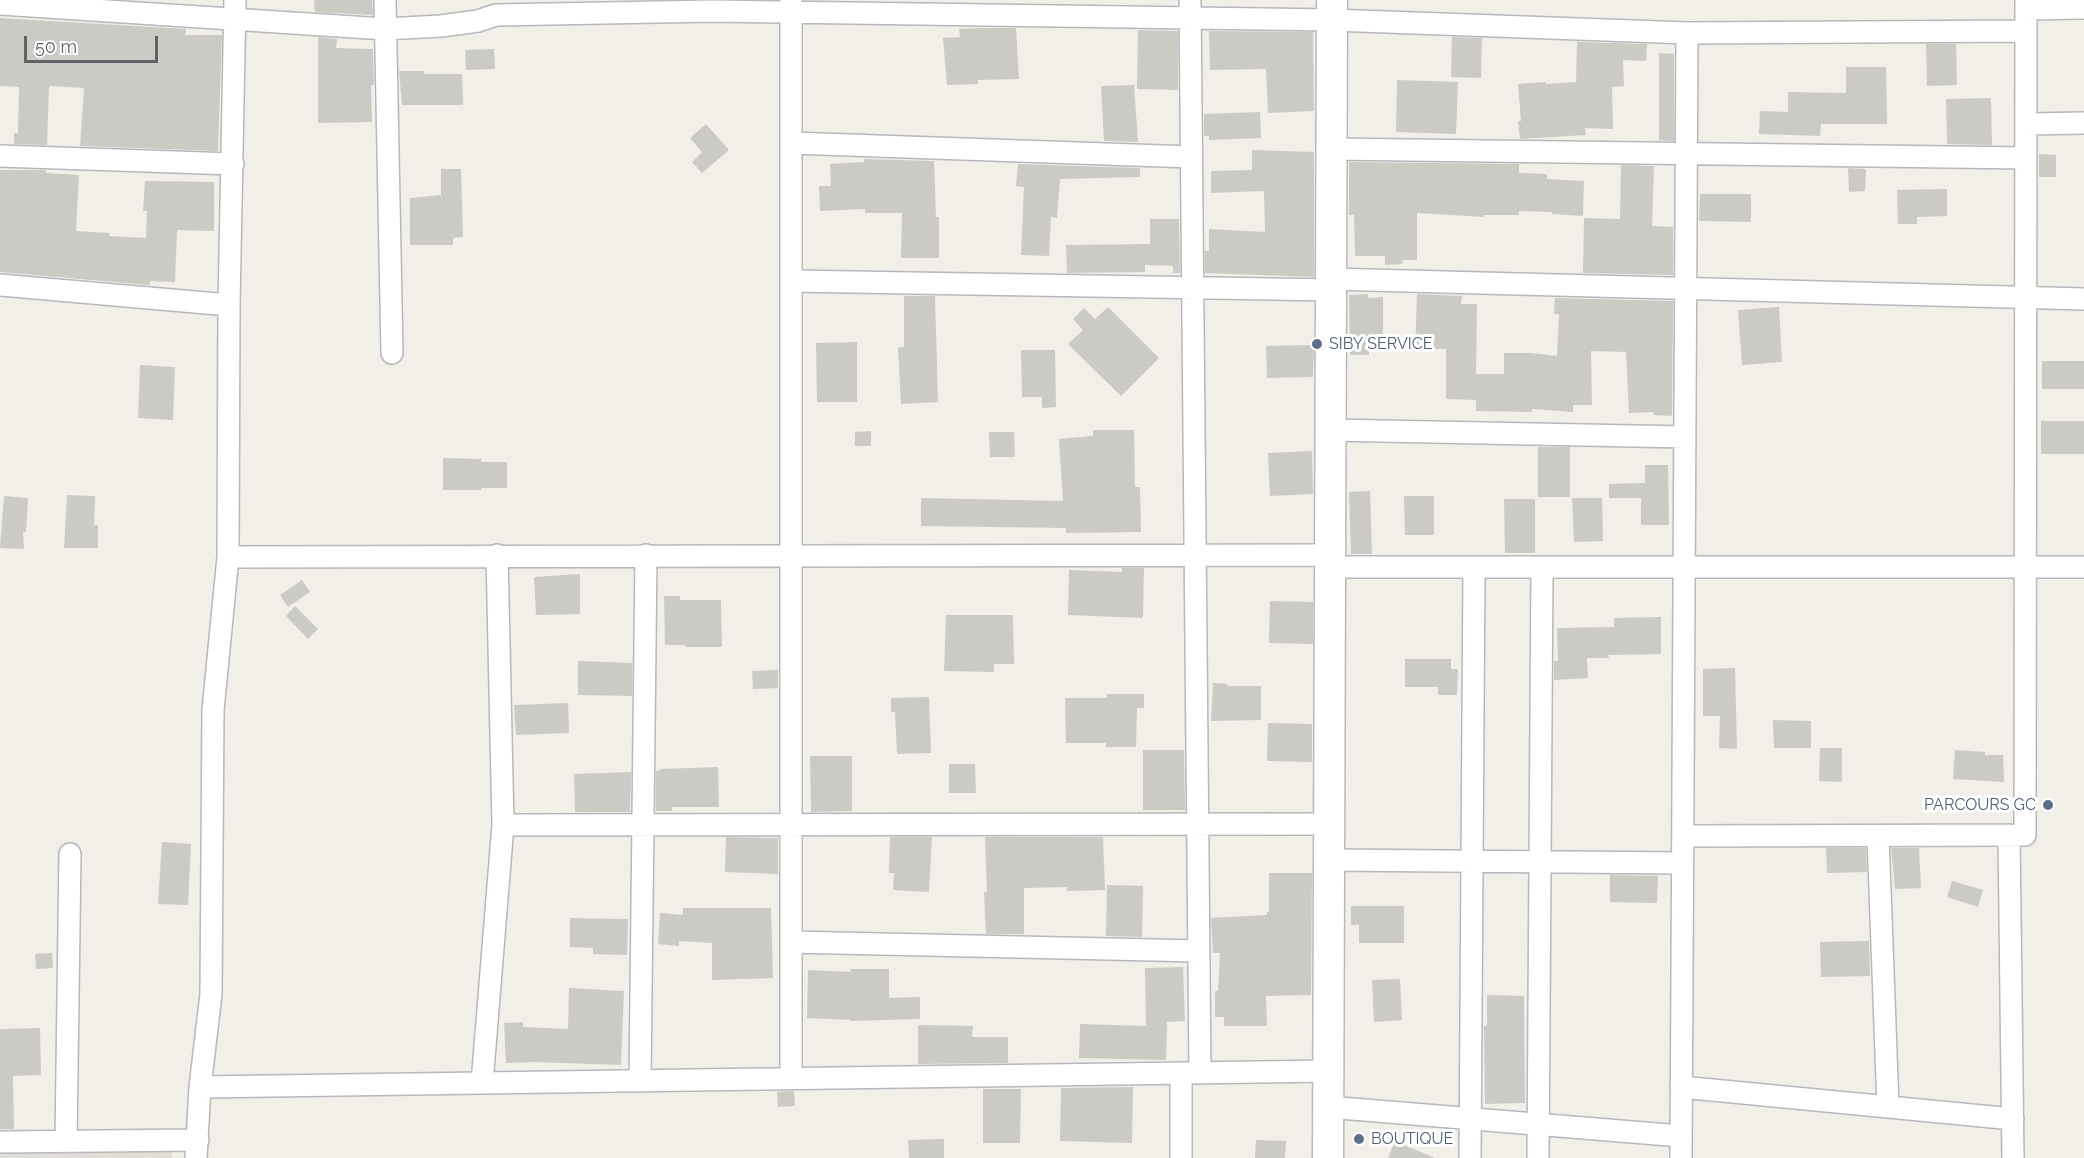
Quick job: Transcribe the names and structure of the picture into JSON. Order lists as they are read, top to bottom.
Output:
{
  "places": ["SIBY SERVICE", "PARCOURS GC", "BOUTIQUE"],
  "scale_bar": "50 m"
}
